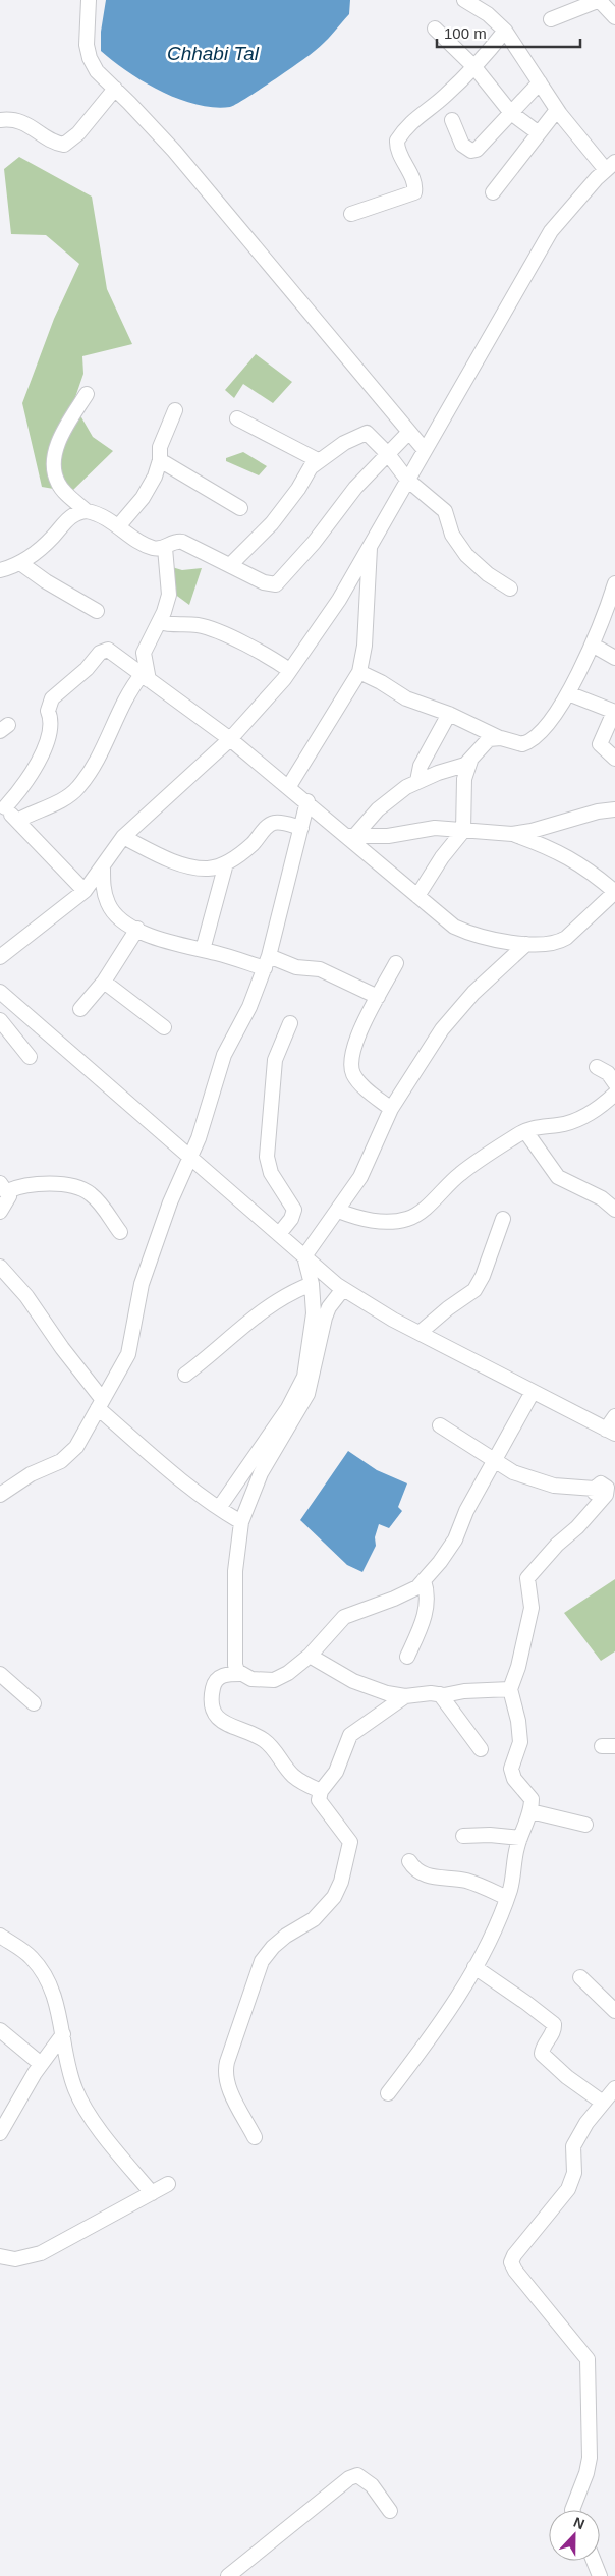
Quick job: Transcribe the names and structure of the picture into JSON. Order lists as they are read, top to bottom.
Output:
{
  "water": ["Chhabi Tal"],
  "scale_bar": "100 m",
  "north": "top"
}
